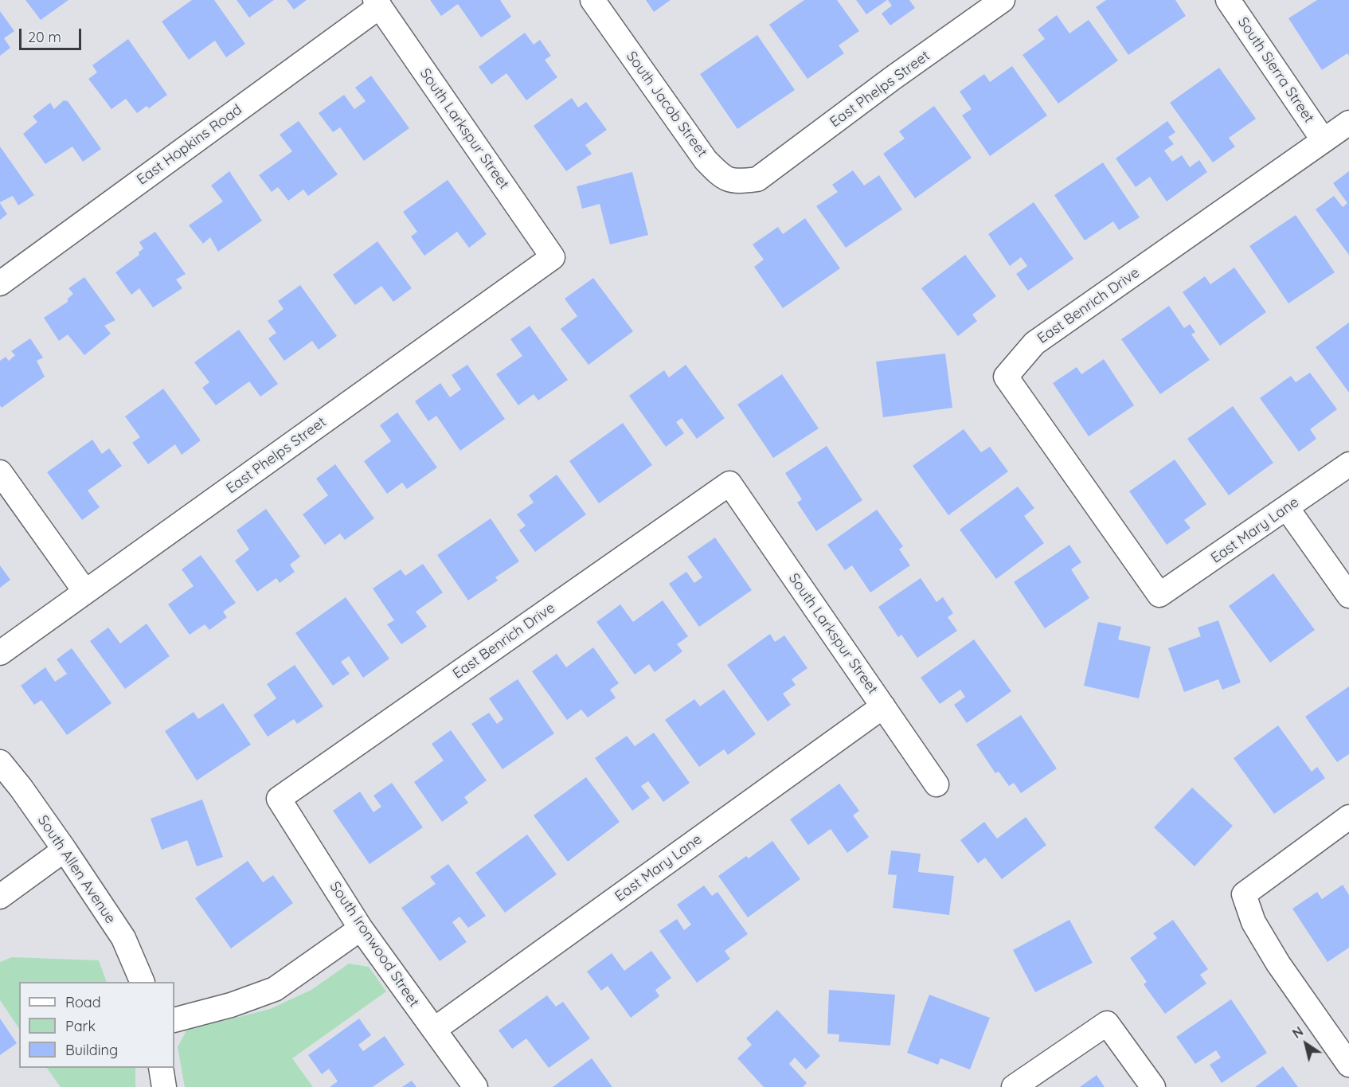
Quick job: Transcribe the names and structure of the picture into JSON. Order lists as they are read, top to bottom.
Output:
{
  "streets": {
    "street": [
      "South Sierra Street",
      "East Phelps Street",
      "South Jacob Street",
      "South Larkspur Street",
      "East Hopkins Road",
      "East Benrich Drive",
      "East Mary Lane",
      "South Allen Avenue",
      "South Ironwood Street"
    ]
  },
  "crossings": [
    ["South Sierra Street", "East Benrich Drive"],
    ["East Phelps Street", "South Jacob Street"],
    ["East Phelps Street", "South Larkspur Street"],
    ["South Larkspur Street", "East Hopkins Road"],
    ["South Larkspur Street", "East Benrich Drive"],
    ["South Larkspur Street", "East Mary Lane"],
    ["East Benrich Drive", "East Mary Lane"],
    ["East Benrich Drive", "South Ironwood Street"],
    ["East Mary Lane", "South Ironwood Street"]
  ],
  "legend": ["Road", "Park", "Building"],
  "scale_bar": "20 m",
  "north": "top left"
}
